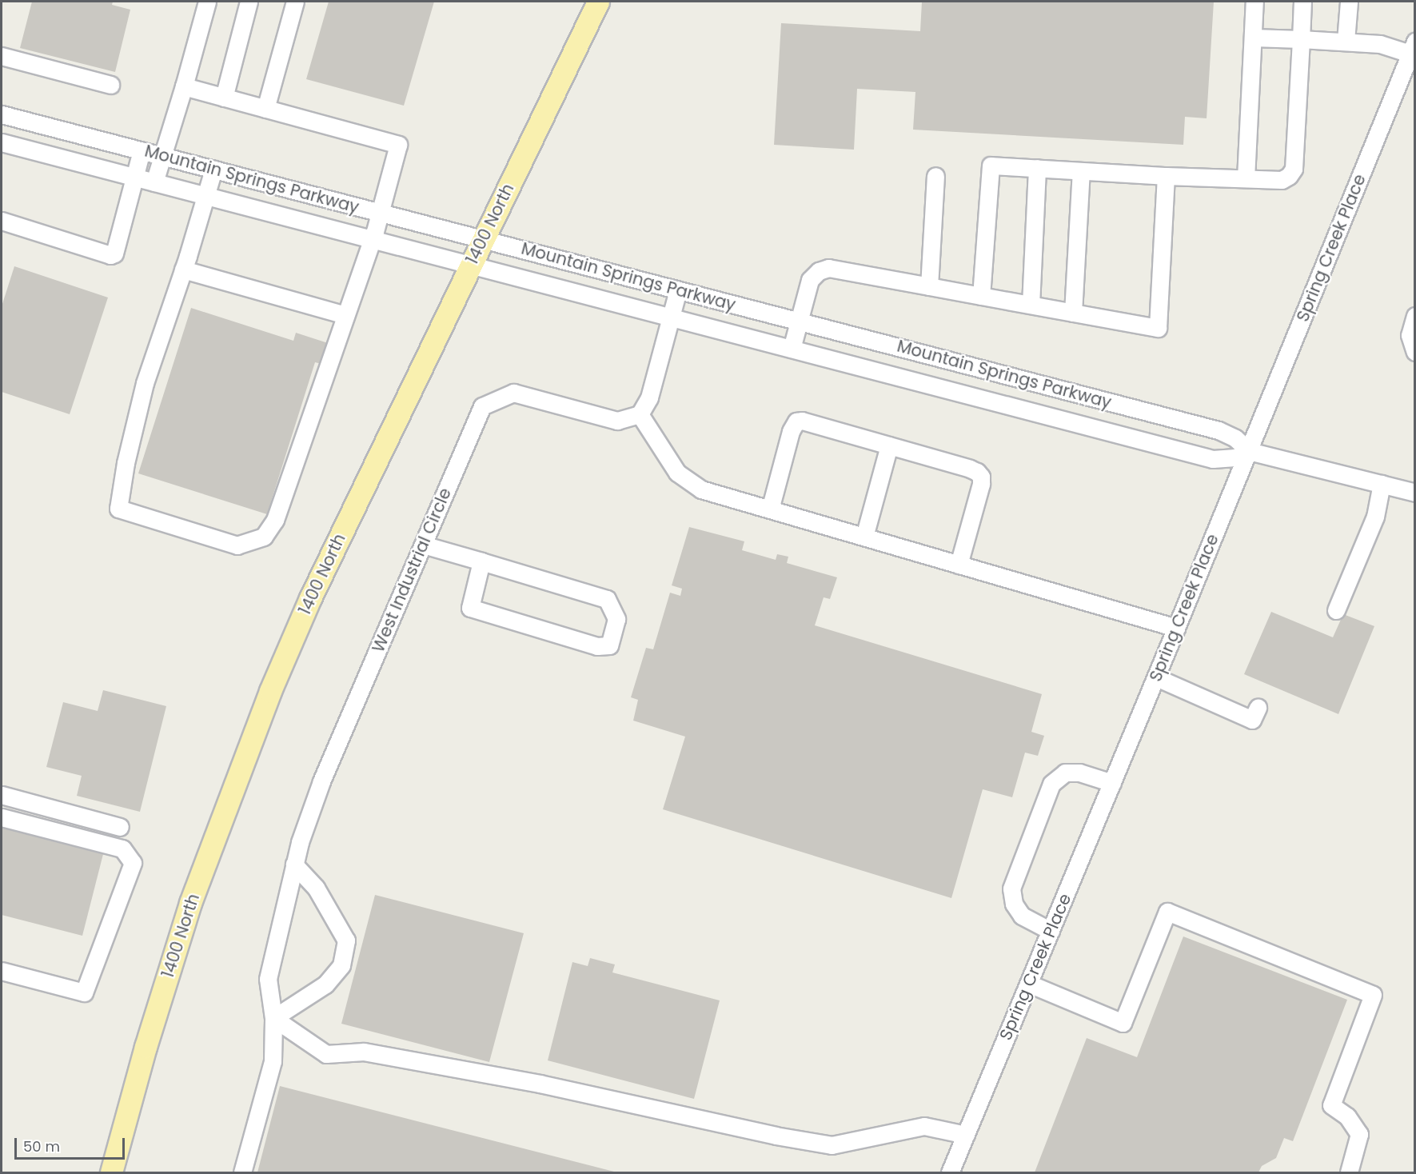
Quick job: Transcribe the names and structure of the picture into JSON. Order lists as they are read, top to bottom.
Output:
{
  "streets": {
    "main road": ["1400 North"],
    "street": ["Mountain Springs Parkway", "Spring Creek Place", "West Industrial Circle"]
  },
  "crossings": [
    ["Mountain Springs Parkway", "1400 North"],
    ["Mountain Springs Parkway", "Spring Creek Place"]
  ],
  "scale_bar": "50 m"
}
